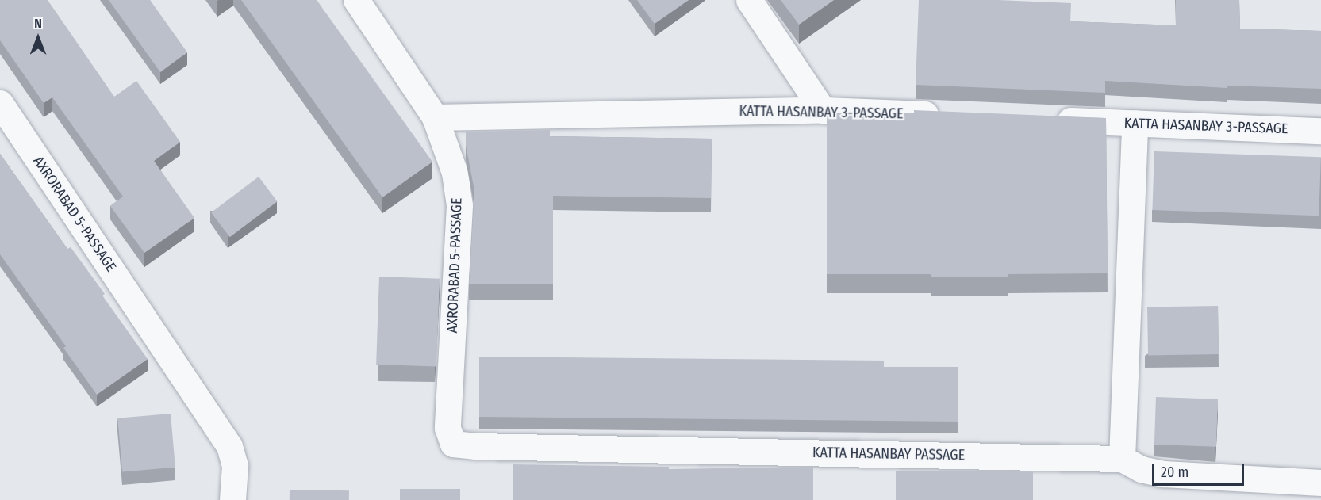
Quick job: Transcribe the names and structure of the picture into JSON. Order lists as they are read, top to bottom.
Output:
{
  "streets": {
    "street": ["KATTA HASANBAY 3-PASSAGE", "AXRORABAD 5-PASSAGE", "KATTA HASANBAY PASSAGE"]
  },
  "crossings": [
    ["KATTA HASANBAY 3-PASSAGE", "AXRORABAD 5-PASSAGE"],
    ["AXRORABAD 5-PASSAGE", "KATTA HASANBAY PASSAGE"]
  ],
  "scale_bar": "20 m",
  "north": "top"
}
